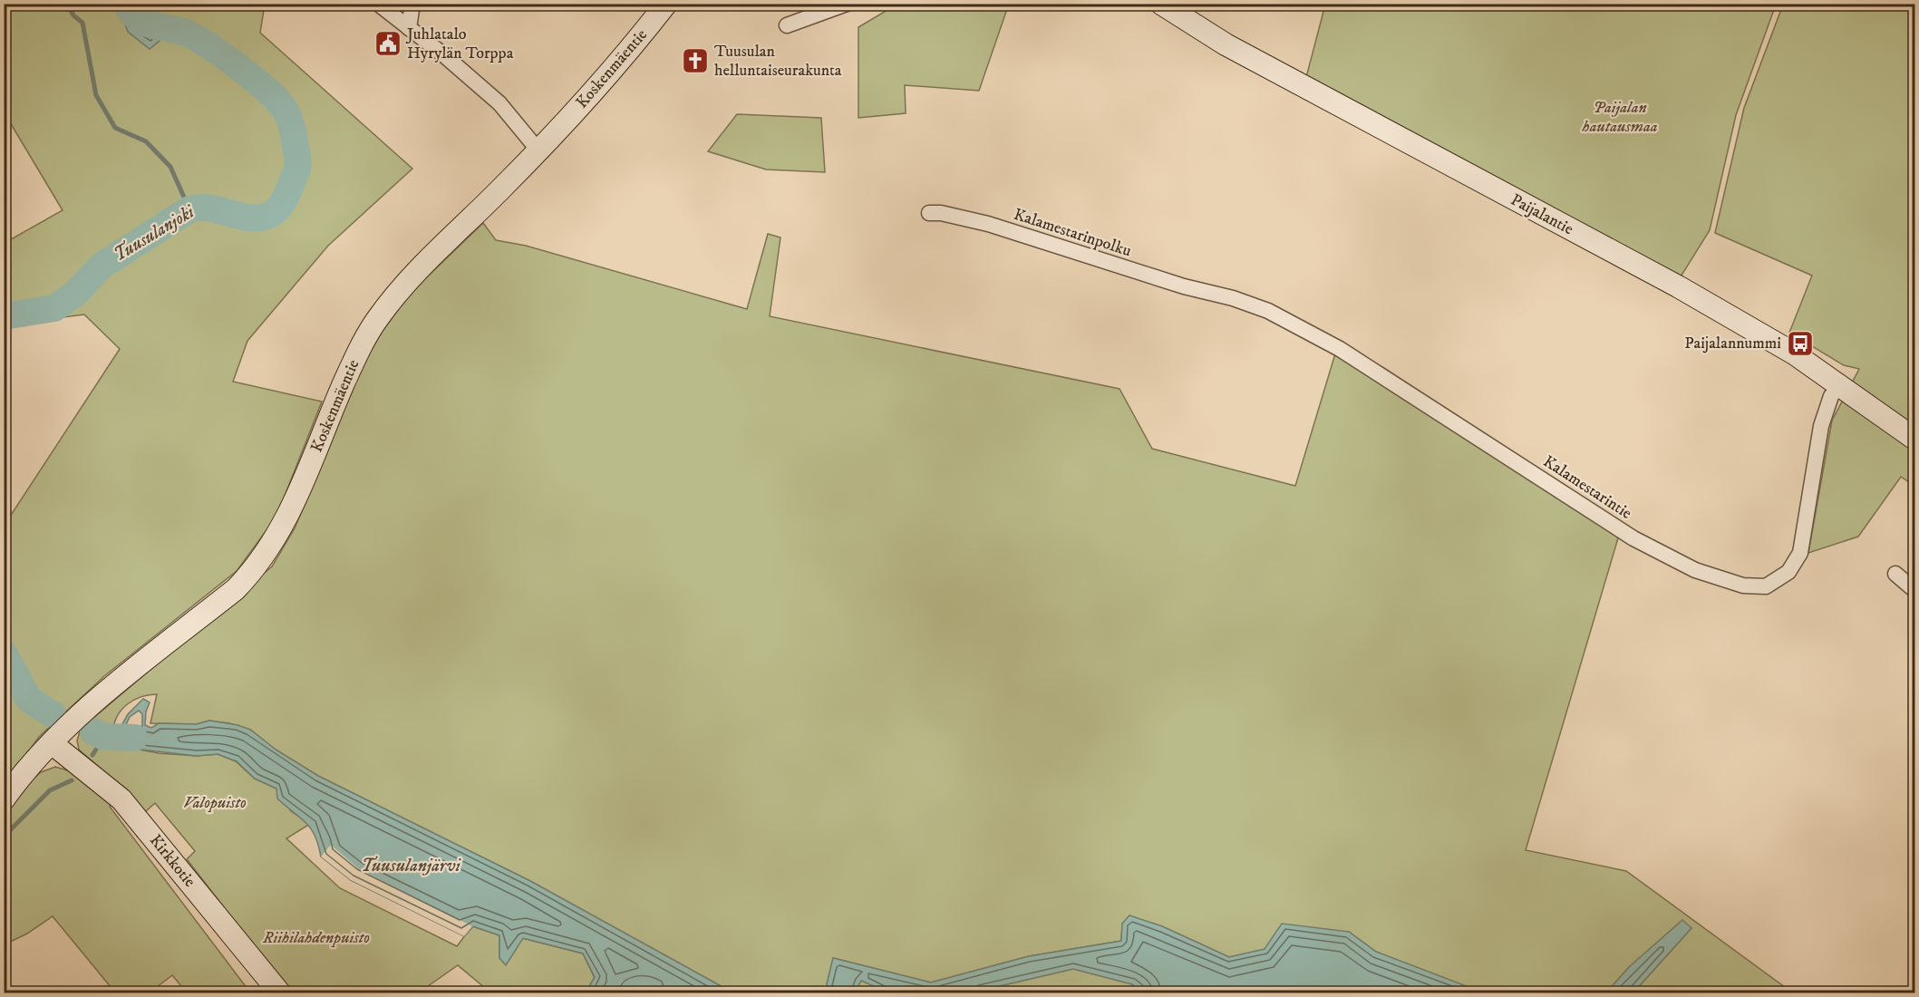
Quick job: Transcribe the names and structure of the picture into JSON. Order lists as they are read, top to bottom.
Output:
{
  "streets": {
    "street": [
      "Koskenmäentie",
      "Paijalantie",
      "Kalamestarinpolku",
      "Kalamestarintie",
      "Kirkkotie"
    ]
  },
  "crossings": [
    ["Koskenmäentie", "Kirkkotie"],
    ["Paijalantie", "Kalamestarintie"],
    ["Kalamestarinpolku", "Kalamestarintie"]
  ],
  "water": ["Tuusulanjoki", "Tuusulanjärvi"],
  "parks": ["Paijalan hautausmaa", "Valopuisto", "Riihilahdenpuisto"],
  "places": {
    "public building": ["Juhlatalo Hyrylän Torppa"],
    "church": ["Tuusulan helluntaiseurakunta"],
    "bus stop": ["Paijalannummi"]
  }
}
